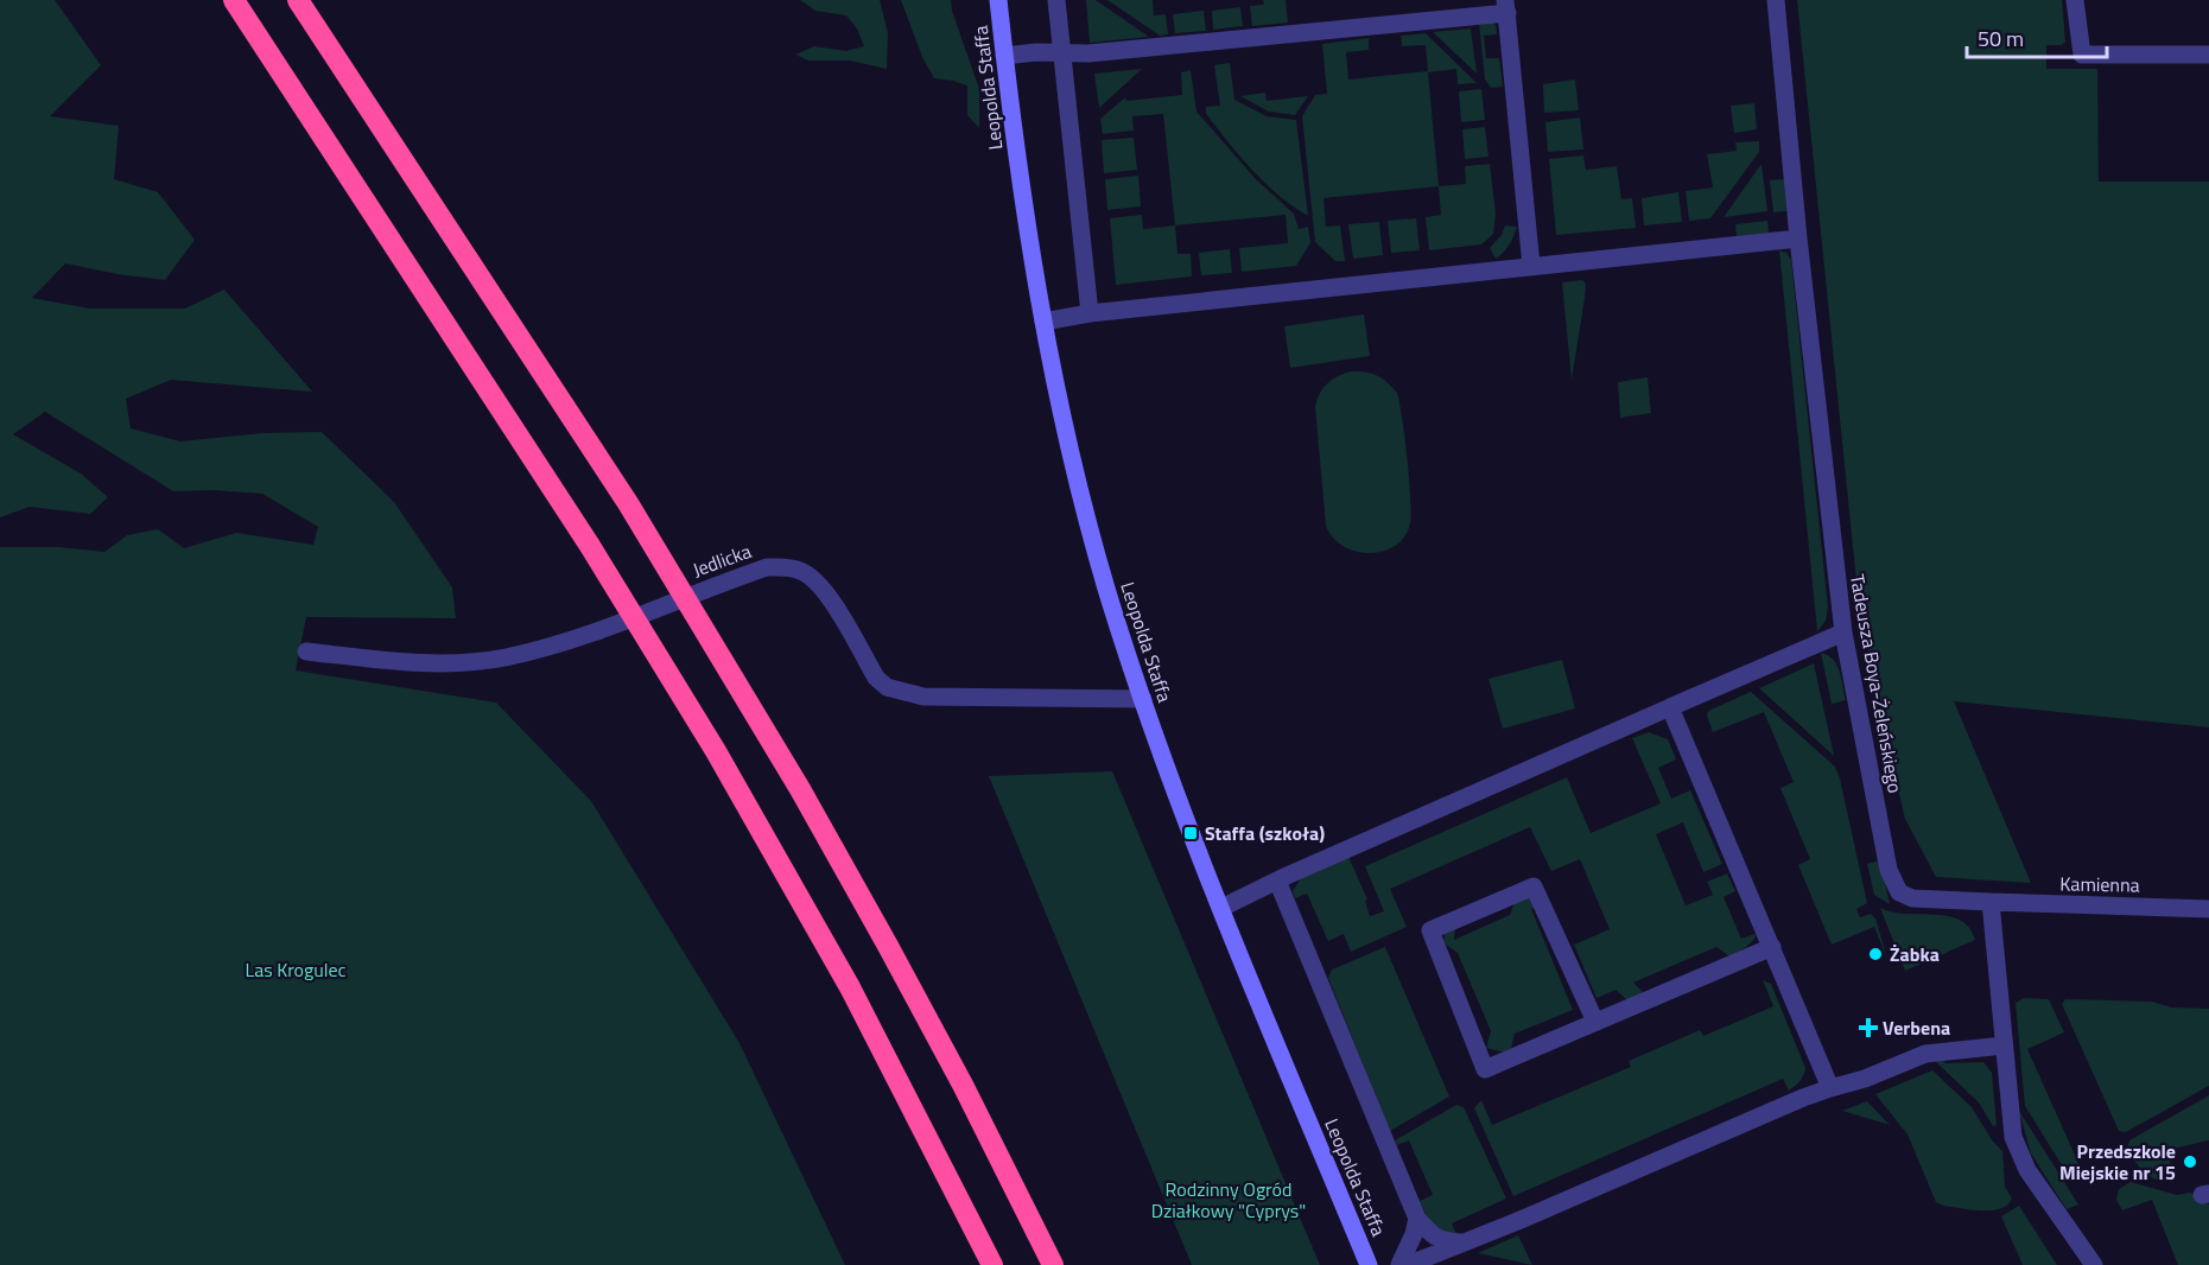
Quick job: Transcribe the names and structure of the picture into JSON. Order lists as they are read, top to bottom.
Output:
{
  "streets": {
    "street": [
      "Leopolda Staffa",
      "Jedlicka",
      "Tadeusza Boya-Żeleńskiego",
      "Kamienna"
    ]
  },
  "crossings": [
    ["Leopolda Staffa", "Jedlicka"],
    ["Tadeusza Boya-Żeleńskiego", "Kamienna"]
  ],
  "parks": ["Las Krogulec", "Rodzinny Ogród Działkowy \"Cyprys\""],
  "places": {
    "transit": ["Staffa (szkoła)"],
    "other": ["Żabka", "Przedszkole Miejskie nr 15"],
    "health": ["Verbena"]
  },
  "scale_bar": "50 m"
}
